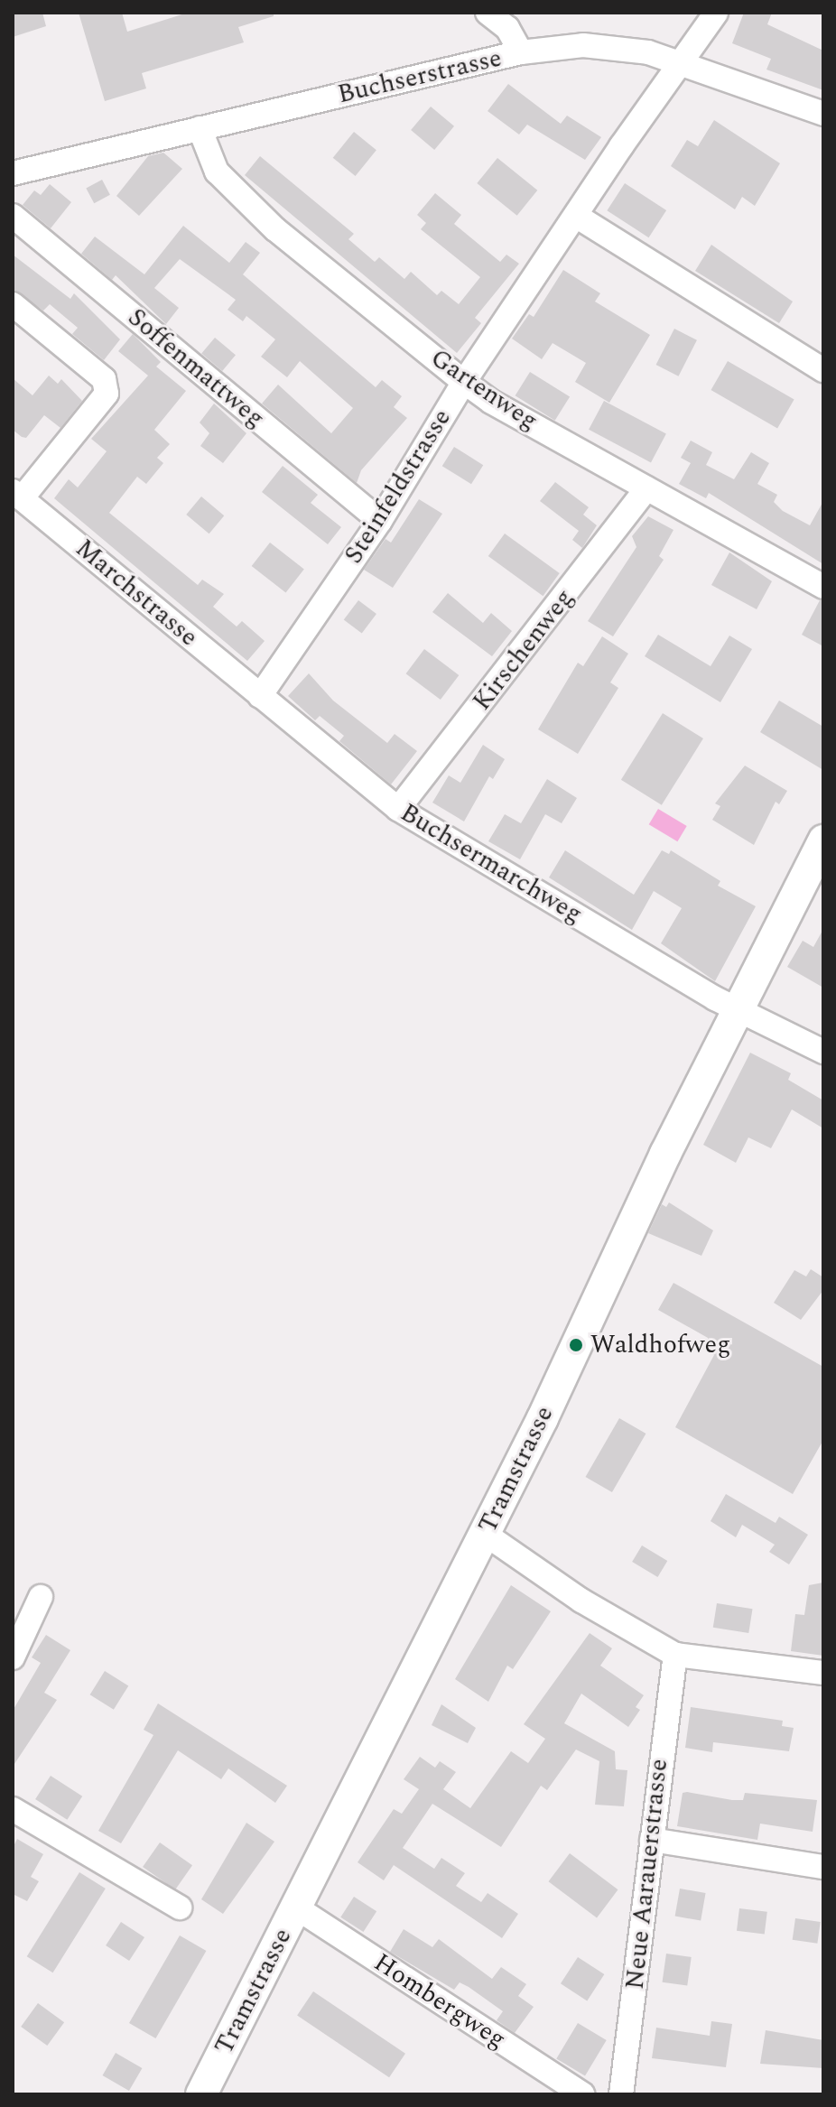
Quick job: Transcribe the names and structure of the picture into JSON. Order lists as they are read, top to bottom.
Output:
{
  "streets": {
    "main road": ["Tramstrasse"],
    "street": [
      "Buchserstrasse",
      "Soffenmattweg",
      "Gartenweg",
      "Steinfeldstrasse",
      "Marchstrasse",
      "Kirschenweg",
      "Buchsermarchweg",
      "Neue Aarauerstrasse",
      "Hombergweg"
    ]
  },
  "crossings": [
    ["Buchserstrasse", "Gartenweg"],
    ["Buchserstrasse", "Steinfeldstrasse"],
    ["Soffenmattweg", "Steinfeldstrasse"],
    ["Gartenweg", "Steinfeldstrasse"],
    ["Gartenweg", "Kirschenweg"],
    ["Steinfeldstrasse", "Marchstrasse"],
    ["Steinfeldstrasse", "Buchsermarchweg"],
    ["Marchstrasse", "Buchsermarchweg"],
    ["Kirschenweg", "Buchsermarchweg"],
    ["Buchsermarchweg", "Tramstrasse"],
    ["Tramstrasse", "Hombergweg"]
  ],
  "places": ["Waldhofweg"]
}
